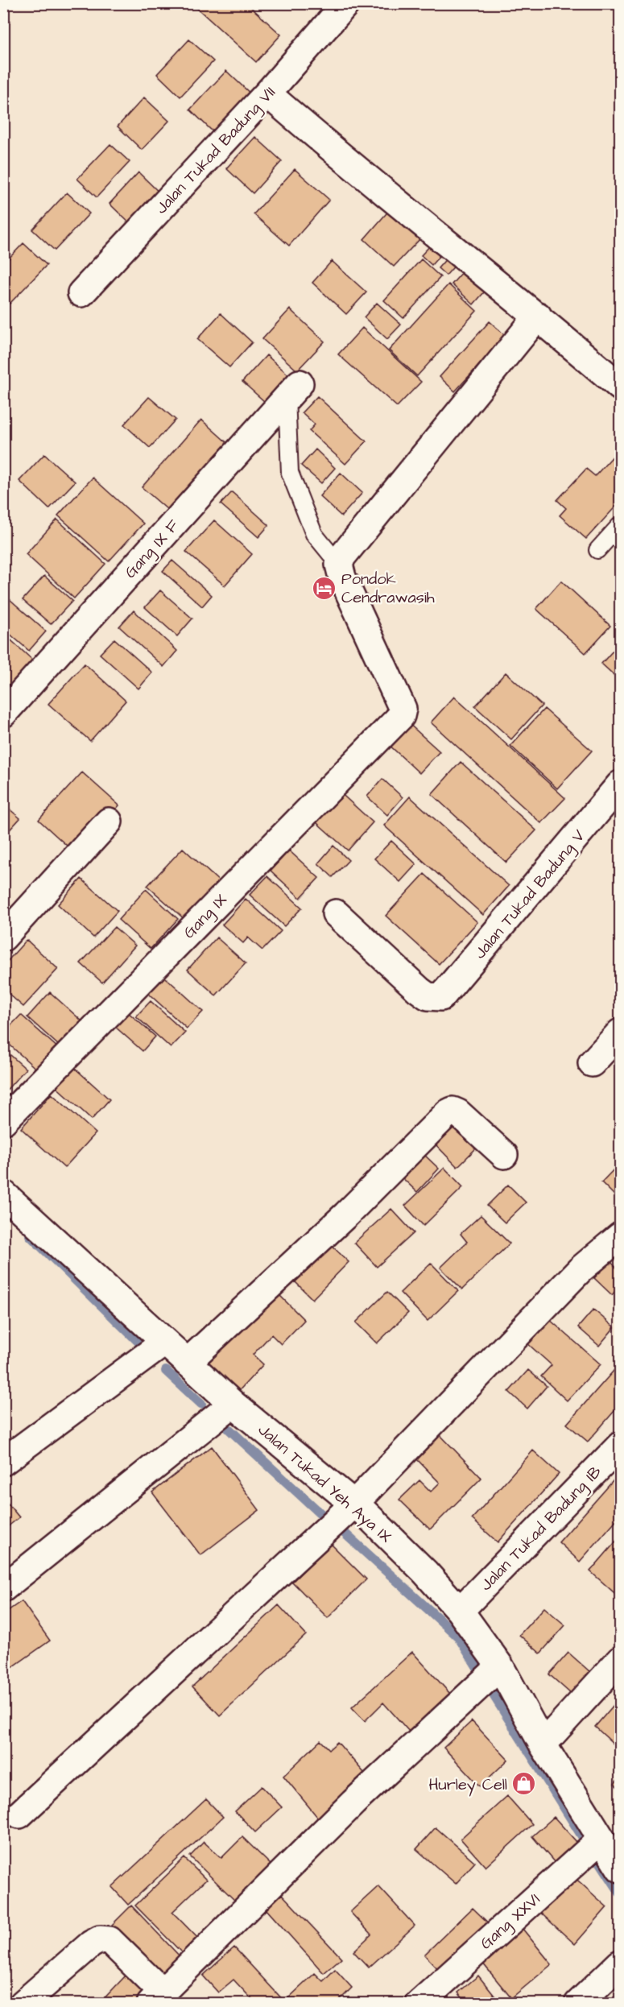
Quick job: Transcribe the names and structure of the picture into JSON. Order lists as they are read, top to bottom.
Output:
{
  "streets": {
    "street": [
      "Jalan Tukad Badung VII",
      "Gang IX F",
      "Jalan Tukad Badung V",
      "Gang IX",
      "Jalan Tukad Yeh Aya IX",
      "Jalan Tukad Badung IB",
      "Gang XXVI"
    ]
  },
  "crossings": [
    ["Jalan Tukad Yeh Aya IX", "Jalan Tukad Badung IB"],
    ["Jalan Tukad Yeh Aya IX", "Gang XXVI"]
  ],
  "places": {
    "hotel": ["Pondok Cendrawasih"],
    "shop": ["Hurley Cell"]
  }
}
